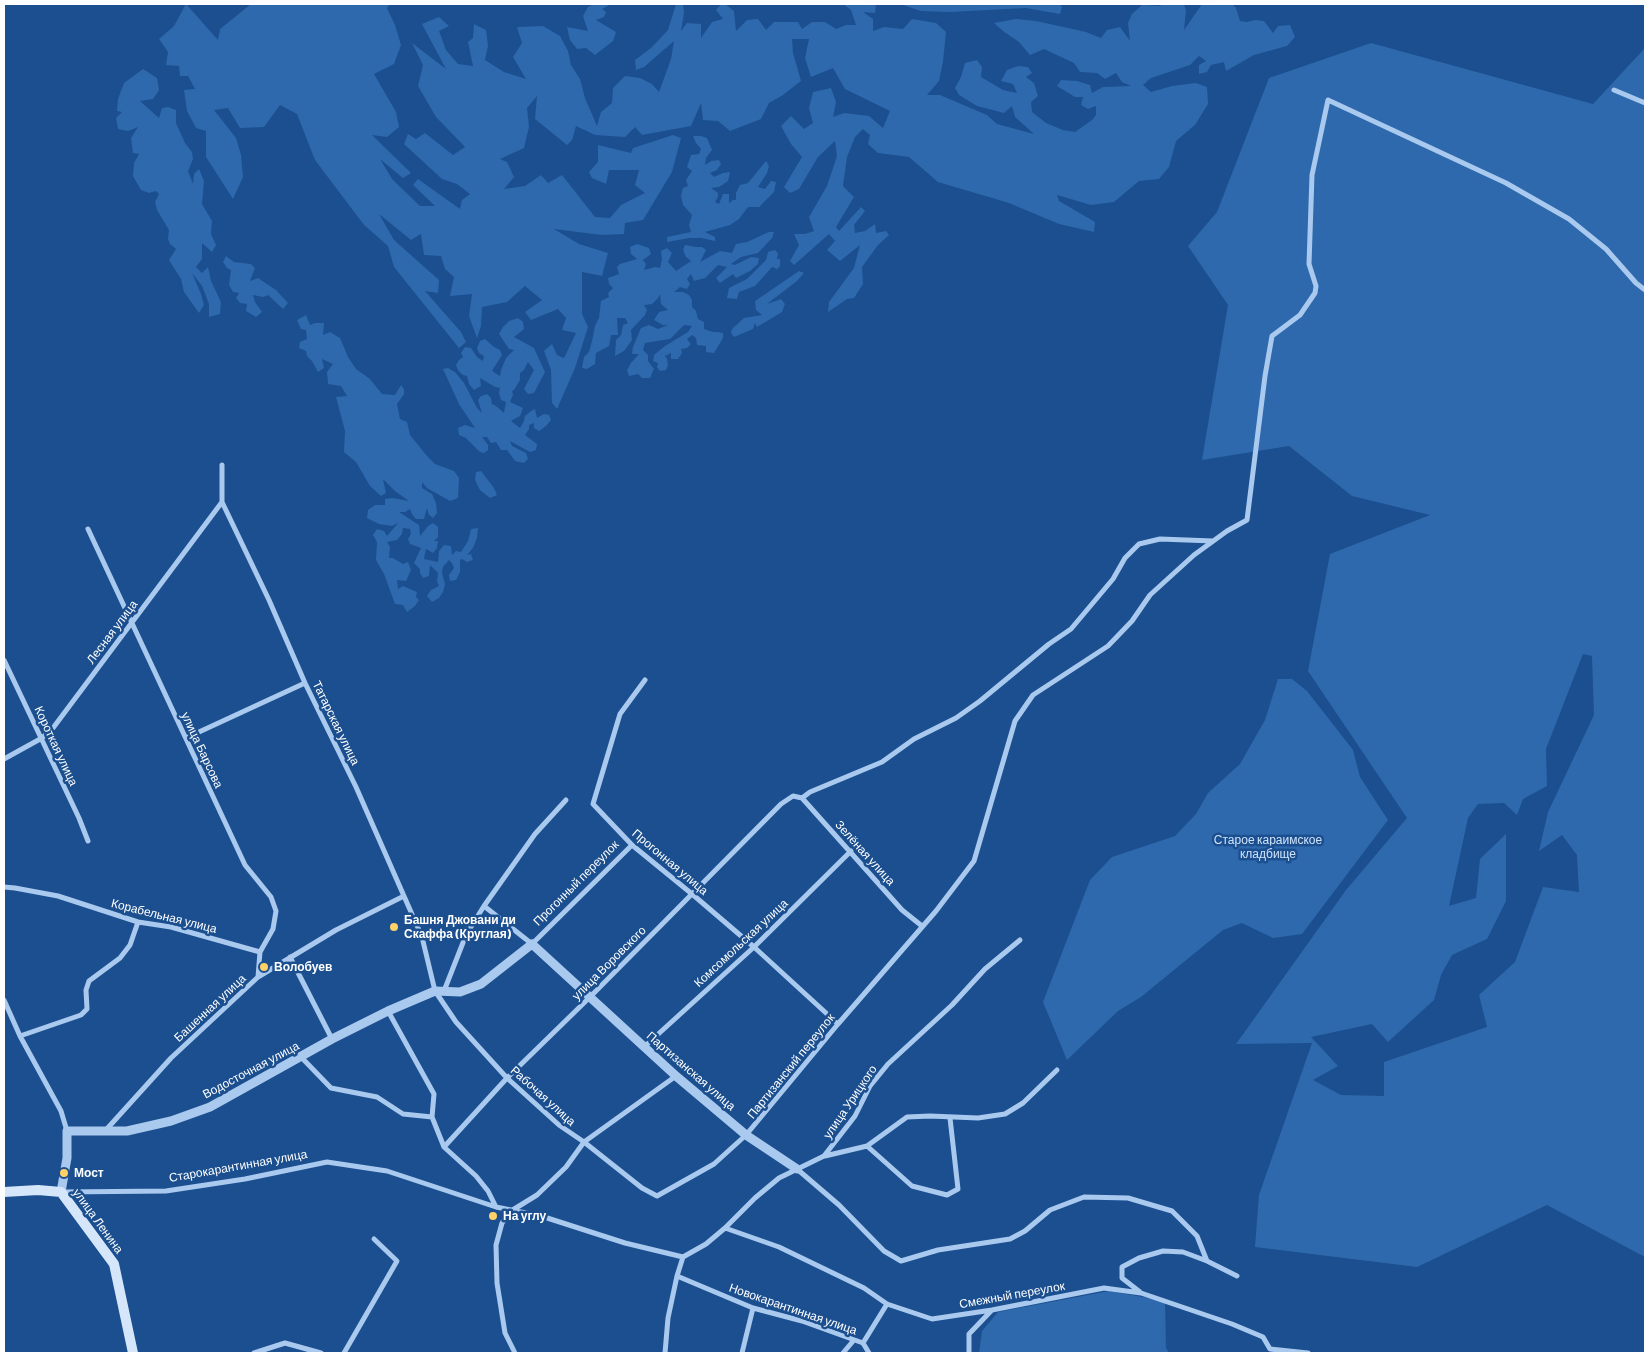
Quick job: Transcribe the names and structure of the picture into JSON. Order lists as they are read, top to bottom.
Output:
{
  "streets": {
    "main road": ["Старокарантинная улица", "улица Ленина"],
    "street": [
      "Лесная улица",
      "Татарская улица",
      "Короткая улица",
      "улица Барсова",
      "Зелёная улица",
      "Прогонная улица",
      "Прогонный переулок",
      "Корабельная улица",
      "Комсомольская улица",
      "улица Воровского",
      "Башенная улица",
      "Партизанский переулок",
      "Водосточная улица",
      "Партизанская улица",
      "Рабочая улица",
      "улица Урицкого",
      "Смежный переулок",
      "Новокарантинная улица"
    ]
  },
  "crossings": [
    ["Лесная улица", "Татарская улица"],
    ["Лесная улица", "Короткая улица"],
    ["Лесная улица", "улица Барсова"],
    ["Татарская улица", "Прогонный переулок"],
    ["Татарская улица", "Башенная улица"],
    ["Татарская улица", "Водосточная улица"],
    ["Татарская улица", "Рабочая улица"],
    ["улица Барсова", "Корабельная улица"],
    ["улица Барсова", "Башенная улица"],
    ["Зелёная улица", "Комсомольская улица"],
    ["Зелёная улица", "улица Воровского"],
    ["Зелёная улица", "Партизанский переулок"],
    ["Прогонная улица", "Прогонный переулок"],
    ["Прогонная улица", "Комсомольская улица"],
    ["Прогонная улица", "улица Воровского"],
    ["Прогонная улица", "Партизанский переулок"],
    ["Прогонный переулок", "Водосточная улица"],
    ["Прогонный переулок", "Партизанская улица"],
    ["Прогонный переулок", "Рабочая улица"],
    ["Комсомольская улица", "Партизанская улица"],
    ["улица Воровского", "Партизанская улица"],
    ["улица Воровского", "Рабочая улица"],
    ["Башенная улица", "Водосточная улица"],
    ["Партизанский переулок", "Партизанская улица"],
    ["Партизанский переулок", "Рабочая улица"],
    ["Водосточная улица", "Рабочая улица"],
    ["Партизанская улица", "улица Урицкого"],
    ["улица Урицкого", "Смежный переулок"],
    ["Старокарантинная улица", "улица Ленина"]
  ],
  "parks": ["Старое караимское кладбище"],
  "places": [
    "Башня Джовани ди Скаффа (Круглая)",
    "Волобуев",
    "Мост",
    "На углу"
  ]
}
